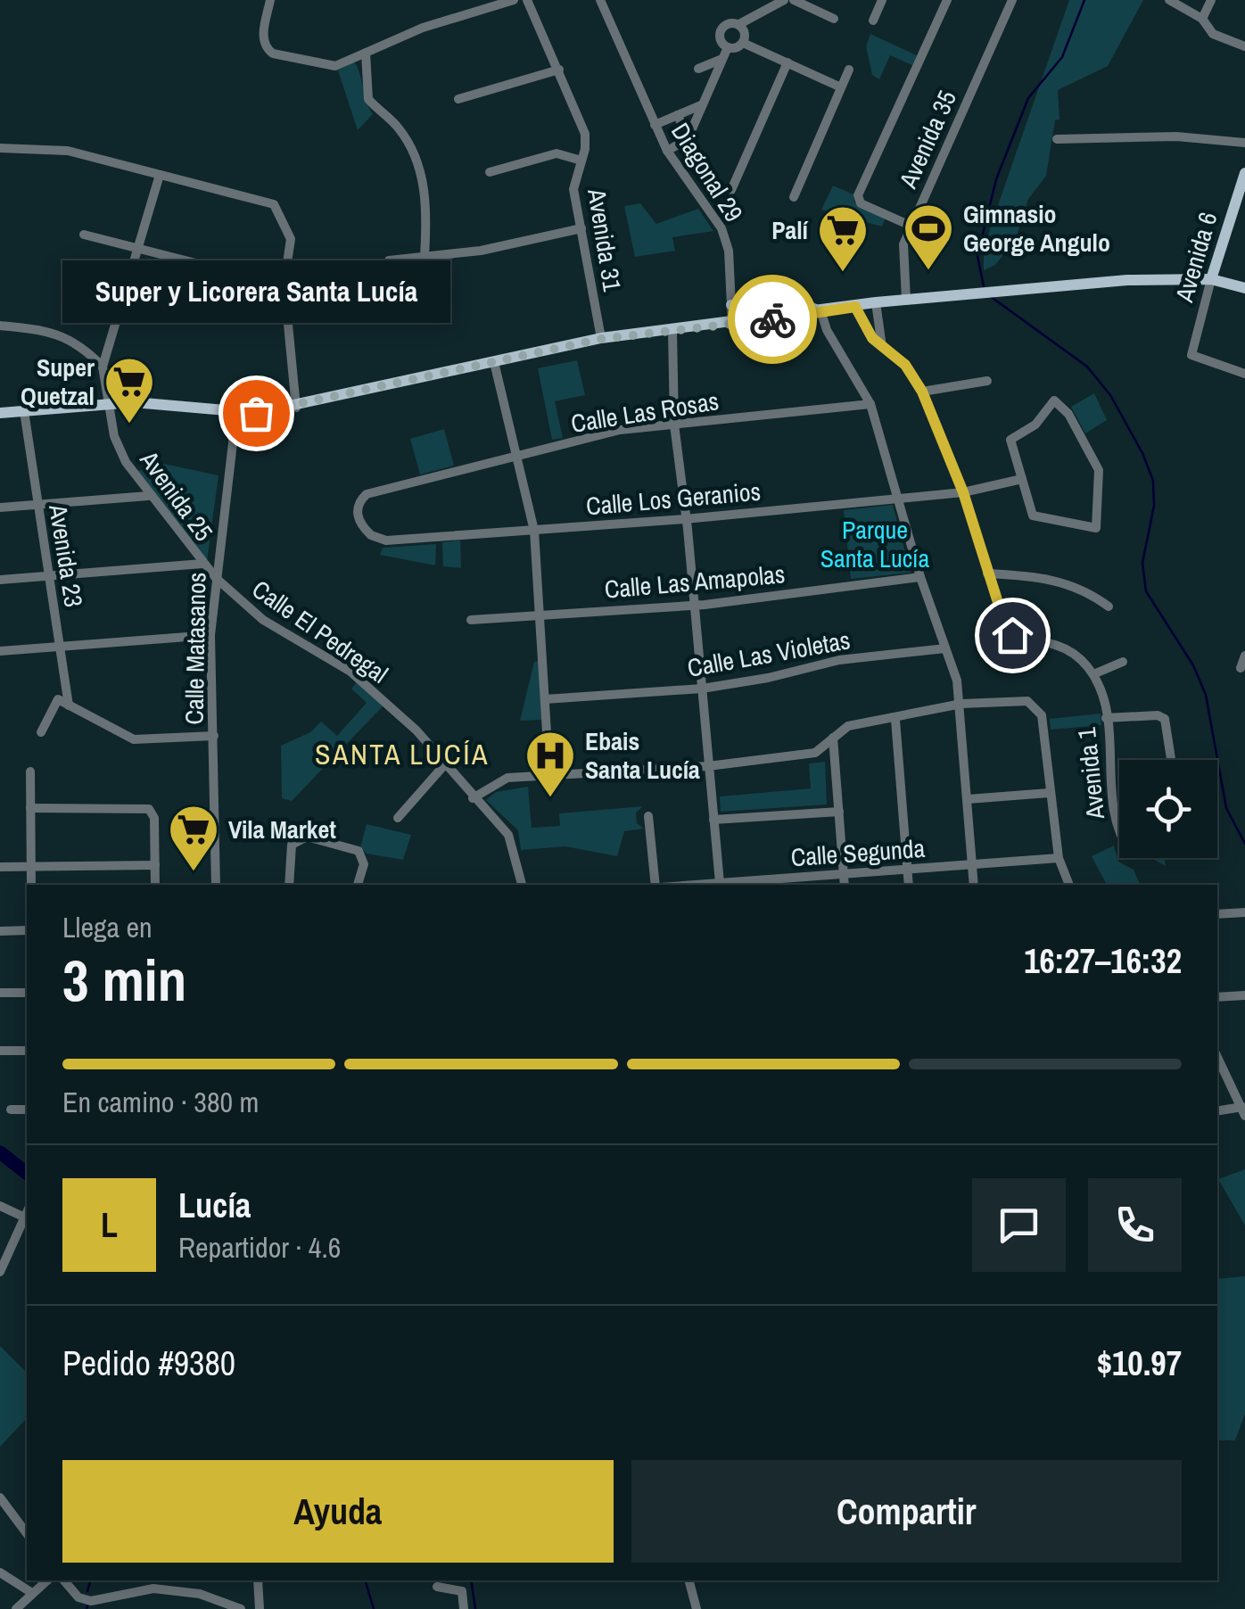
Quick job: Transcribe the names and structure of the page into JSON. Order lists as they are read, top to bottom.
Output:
{
  "streets": {
    "main road": ["Avenida 6"],
    "street": [
      "Avenida 35",
      "Diagonal 29",
      "Avenida 31",
      "Calle Las Rosas",
      "Avenida 25",
      "Calle Los Geranios",
      "Avenida 23",
      "Calle Las Amapolas",
      "Calle El Pedregal",
      "Calle Matasanos",
      "Calle Las Violetas",
      "Avenida 1",
      "Calle Segunda"
    ]
  },
  "crossings": [
    ["Calle Las Rosas", "Calle Los Geranios"],
    ["Avenida 25", "Calle El Pedregal"],
    ["Avenida 25", "Calle Matasanos"],
    ["Calle El Pedregal", "Calle Matasanos"]
  ],
  "districts": ["SANTA LUCÍA"],
  "parks": ["Parque Santa Lucía"],
  "places": {
    "sports": ["Gimnasio George Angulo"],
    "supermarket": ["Palí", "Super Quetzal", "Vila Market"],
    "other": ["Super y Licorera Santa Lucía"],
    "hospital": ["Ebais Santa Lucía"]
  },
  "page": {
    "bubble": "Super y Licorera Santa Lucía",
    "heading": ["3 min", "Llega en", "16:27–16:32"],
    "panel": [
      "Lucía",
      "Repartidor · 4.6",
      "Pedido #9380",
      "$10.97"
    ],
    "bar": "En camino · 380 m",
    "round": "L",
    "buttons": ["Ayuda", "Compartir"]
  }
}
